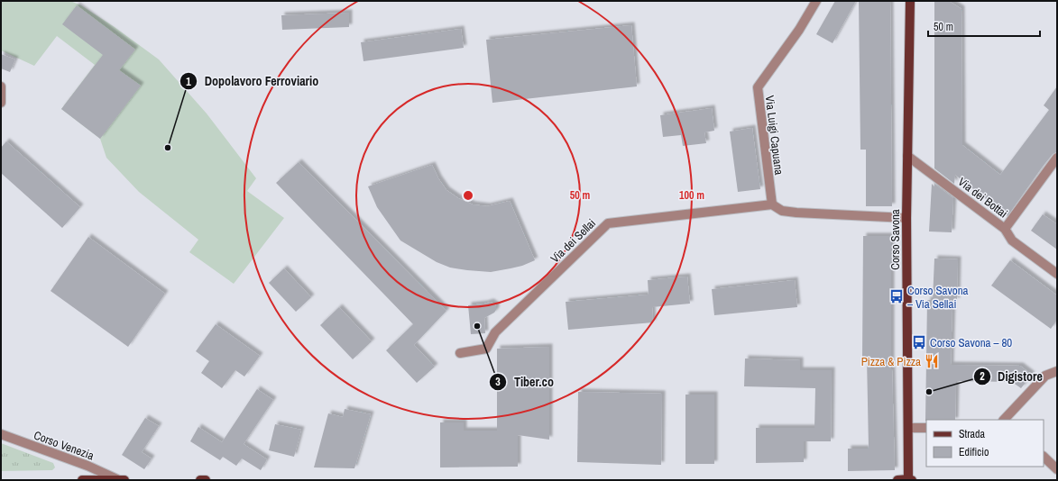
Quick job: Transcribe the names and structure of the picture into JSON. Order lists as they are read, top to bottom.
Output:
{
  "streets": {
    "main road": ["Corso Savona", "Corso Venezia"],
    "street": ["Via Luigi Capuana", "Via dei Bottai", "Via dei Sellai"]
  },
  "crossings": [
    ["Via Luigi Capuana", "Via dei Sellai"],
    ["Via dei Bottai", "Corso Savona"]
  ],
  "places": {
    "other": ["Dopolavoro Ferroviario", "Tiber.co", "Digistore"],
    "bus stop": ["Corso Savona – Via Sellai", "Corso Savona – 80"],
    "restaurant": ["Pizza & Pizza"]
  },
  "legend": ["Strada", "Edificio"],
  "scale_bar": "50 m",
  "rings": ["50 m", "100 m"]
}
